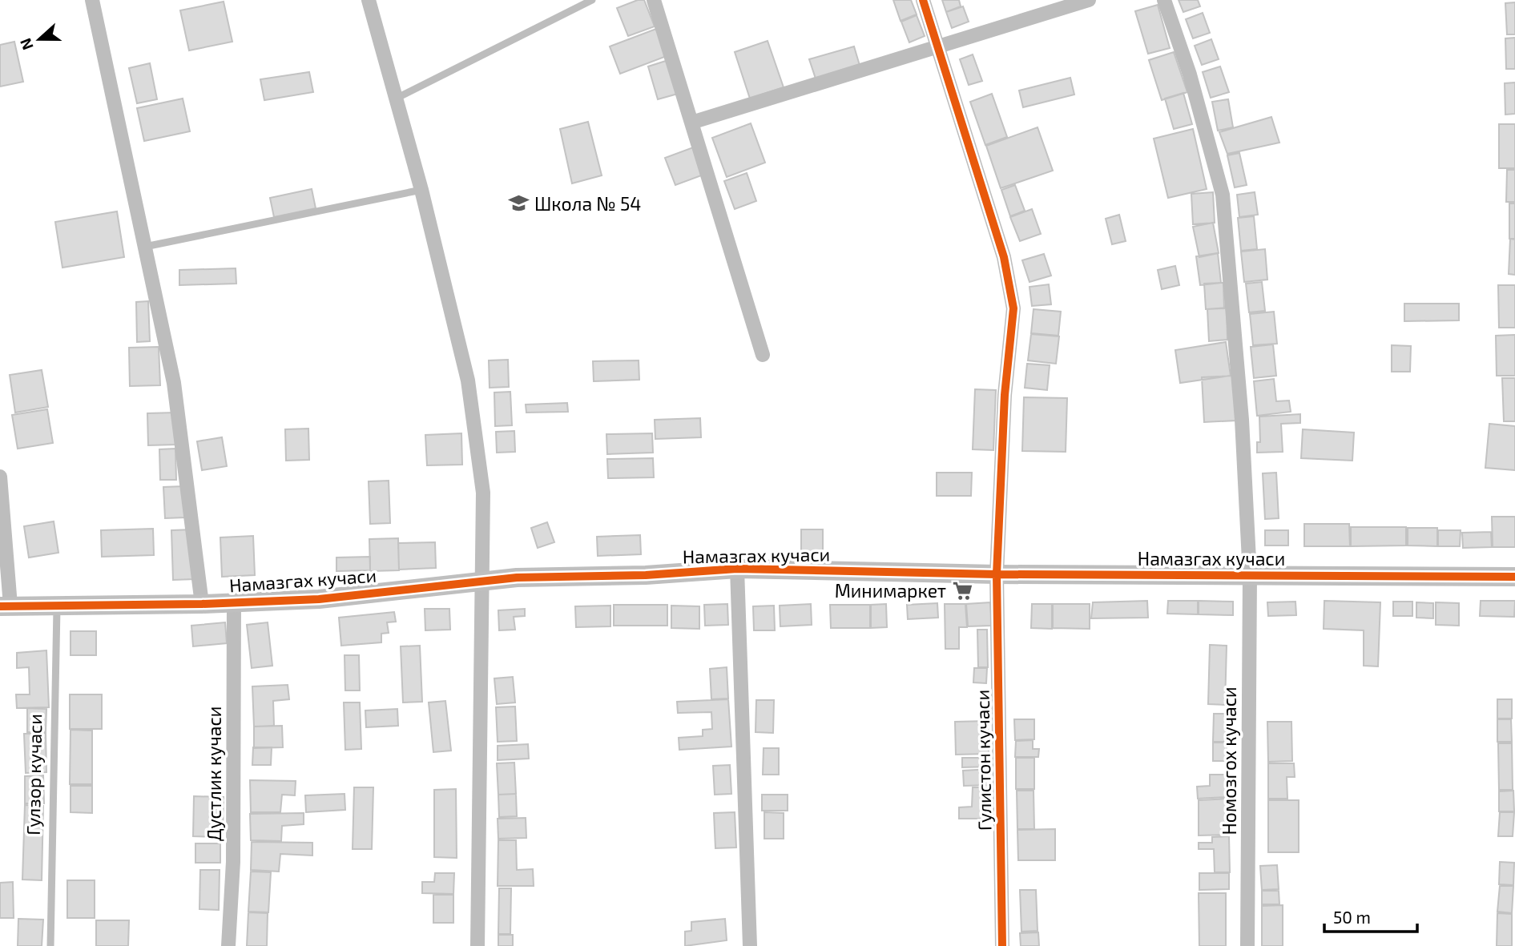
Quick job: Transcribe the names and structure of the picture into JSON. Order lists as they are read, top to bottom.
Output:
{
  "streets": {
    "street": [
      "Намазгах кучаси",
      "Гулистон кучаси",
      "Номозгох кучаси",
      "Дустлик кучаси"
    ],
    "lane": ["Гулзор кучаси"]
  },
  "crossings": [
    ["Намазгах кучаси", "Гулистон кучаси"],
    ["Намазгах кучаси", "Номозгох кучаси"],
    ["Намазгах кучаси", "Дустлик кучаси"],
    ["Намазгах кучаси", "Гулзор кучаси"]
  ],
  "places": {
    "school or university": ["Школа № 54"],
    "supermarket": ["Минимаркет"]
  },
  "scale_bar": "50 m",
  "north": "left"
}
